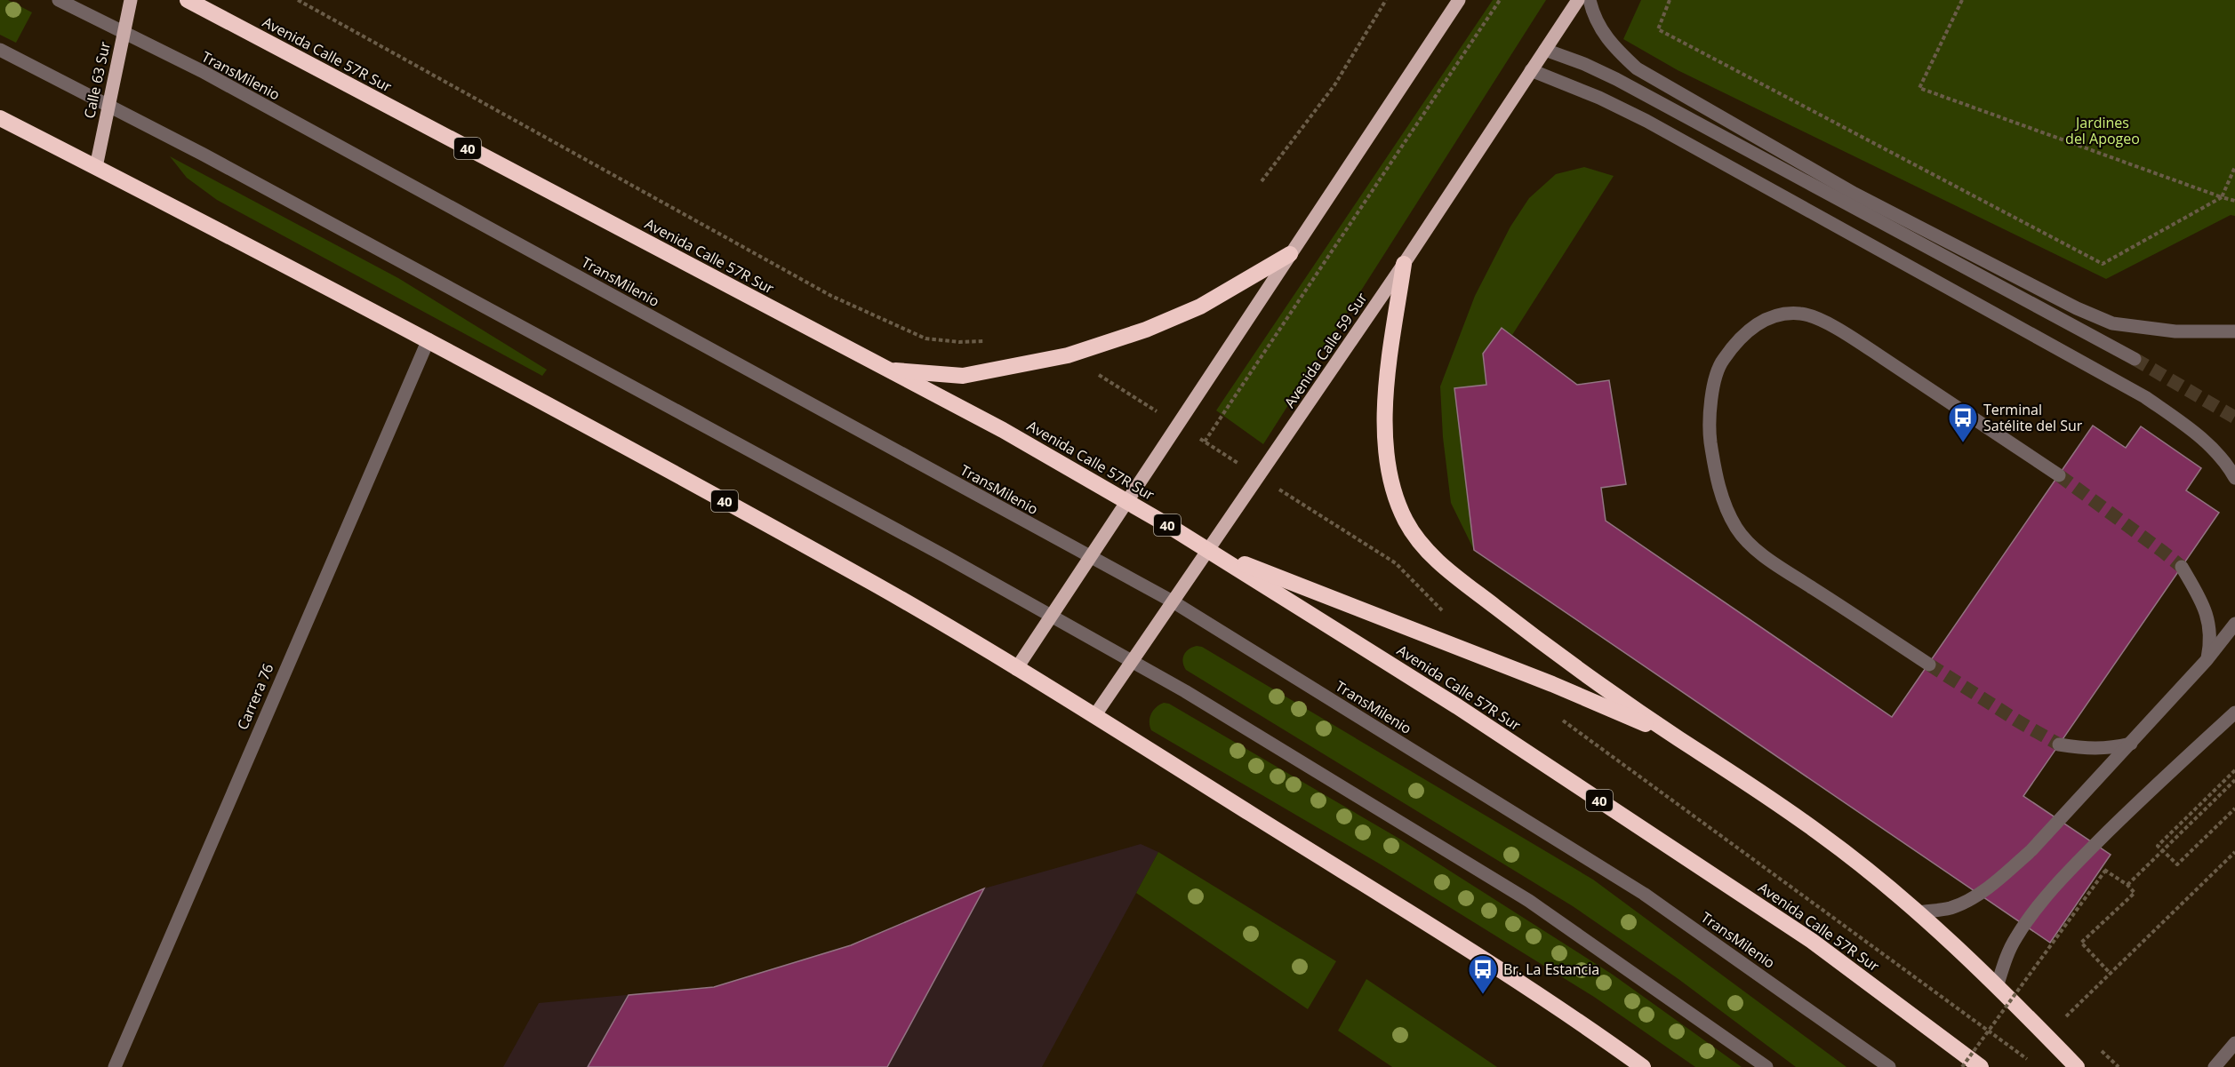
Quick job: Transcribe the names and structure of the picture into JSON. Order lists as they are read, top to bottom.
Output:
{
  "streets": {
    "highway": ["Avenida Calle 57R Sur", "40"],
    "main road": ["Calle 63 Sur", "Avenida Calle 59 Sur"],
    "street": ["TransMilenio", "Carrera 76"]
  },
  "crossings": [
    ["Avenida Calle 57R Sur", "Avenida Calle 59 Sur"],
    ["TransMilenio", "Calle 63 Sur"],
    ["TransMilenio", "Avenida Calle 59 Sur"],
    ["Calle 63 Sur", "40"],
    ["40", "Avenida Calle 59 Sur"],
    ["40", "Carrera 76"]
  ],
  "parks": ["Jardines del Apogeo"],
  "places": {
    "bus stop": ["Terminal Satélite del Sur", "Br. La Estancia"]
  }
}
